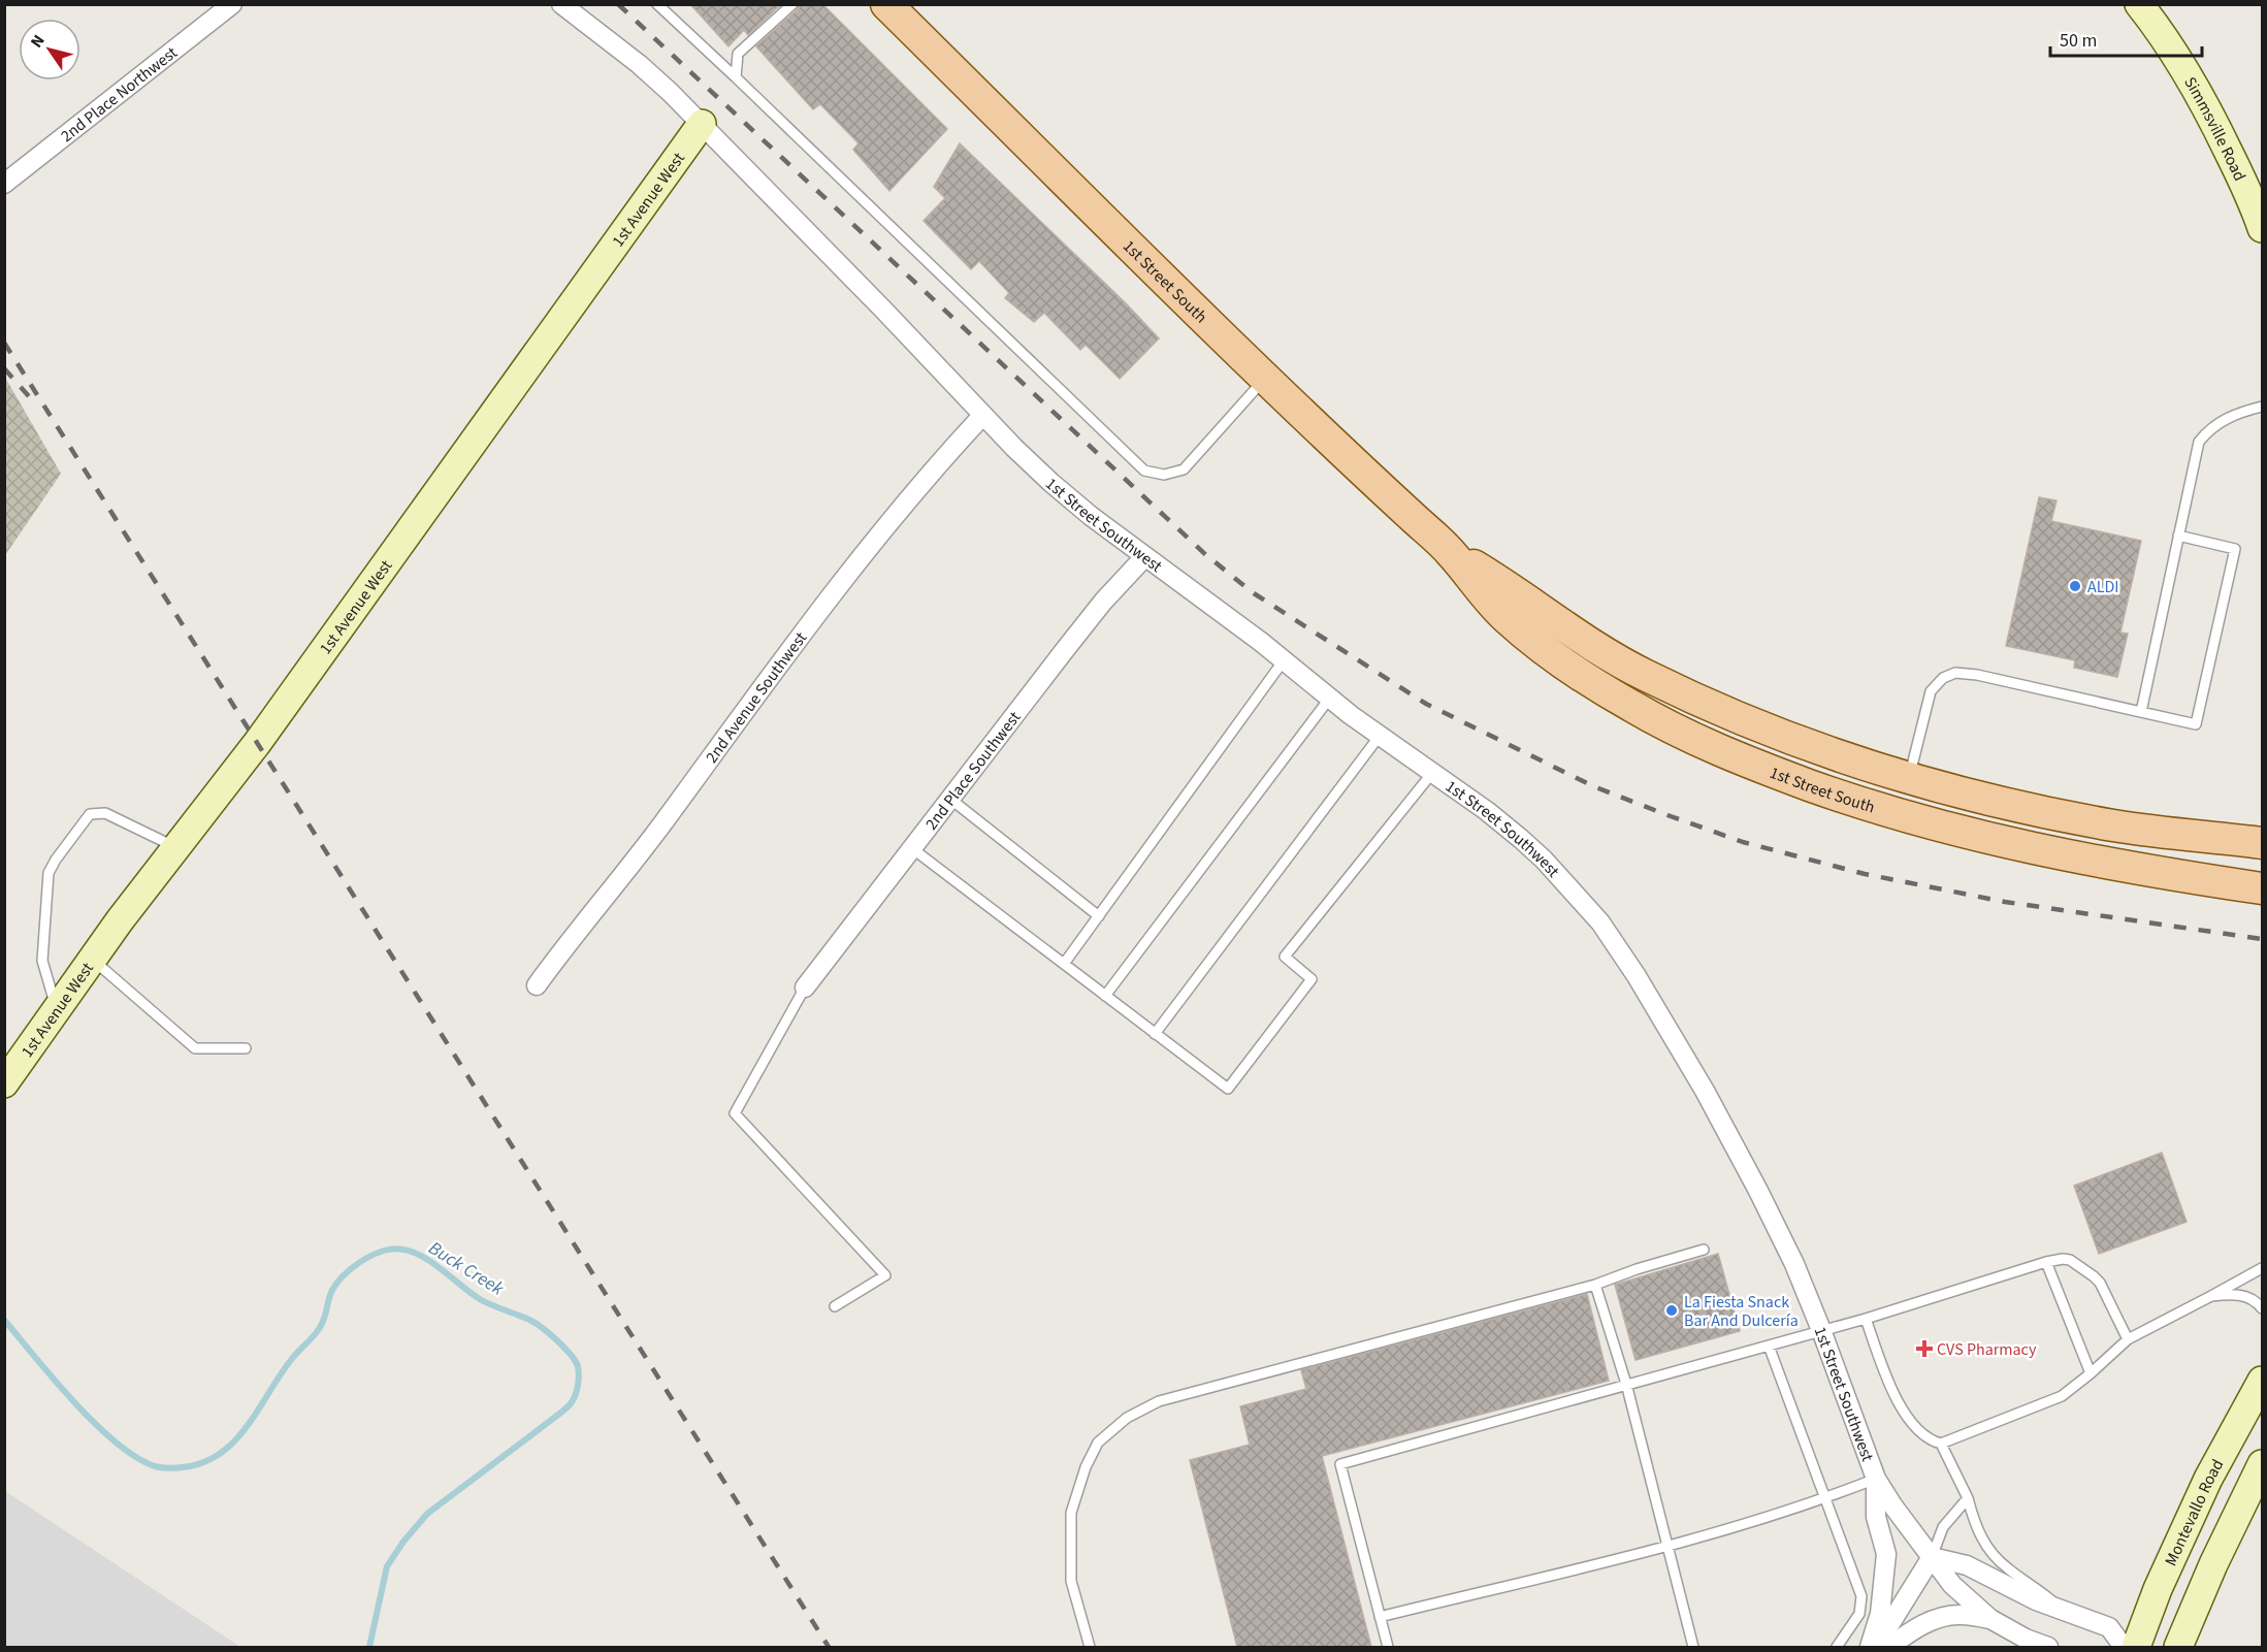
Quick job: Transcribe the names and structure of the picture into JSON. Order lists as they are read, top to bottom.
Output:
{
  "streets": {
    "main road": ["1st Street South"],
    "street": [
      "2nd Place Northwest",
      "Simmsville Road",
      "1st Avenue West",
      "1st Street Southwest",
      "2nd Avenue Southwest",
      "2nd Place Southwest",
      "Montevallo Road"
    ]
  },
  "crossings": [
    ["1st Avenue West", "1st Street Southwest"],
    ["1st Street Southwest", "2nd Avenue Southwest"],
    ["1st Street Southwest", "2nd Place Southwest"]
  ],
  "water": ["Buck Creek"],
  "places": {
    "other": ["ALDI", "La Fiesta Snack Bar And Dulcería"],
    "health": ["CVS Pharmacy"]
  },
  "scale_bar": "50 m",
  "north": "top left"
}
